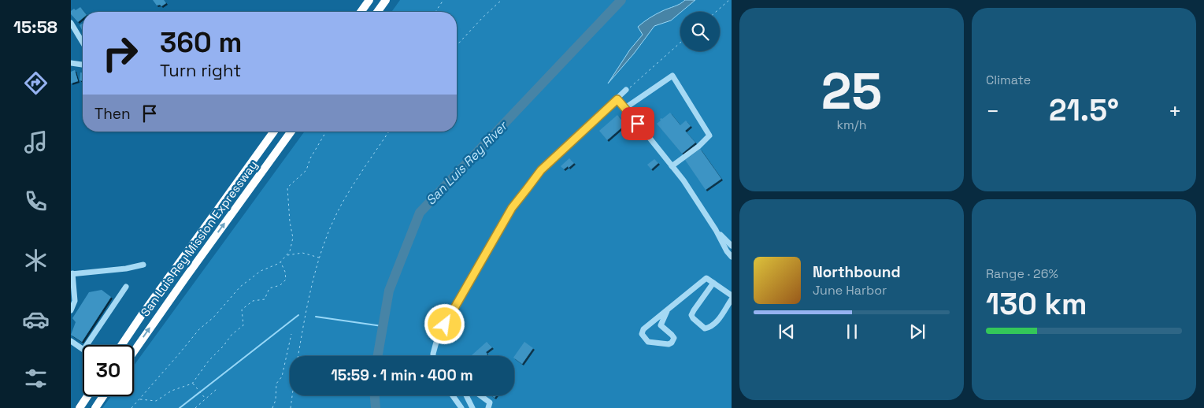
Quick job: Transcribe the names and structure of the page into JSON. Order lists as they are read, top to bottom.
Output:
{
  "streets": {
    "highway": ["San Luis Rey Mission Expressway"]
  },
  "water": ["San Luis Rey River"],
  "page": {
    "tabs": "15:58",
    "tile": [
      ["25", "km/h"],
      "Climate",
      ["Range · 26%", "130 km"]
    ],
    "turn": ["360 m", "Turn right"],
    "then": "Then",
    "heat": ["−", "21.5°", "+"],
    "song": ["Northbound", "June Harbor"],
    "limit": "30",
    "trip": "15:59 · 1 min · 400 m"
  }
}
